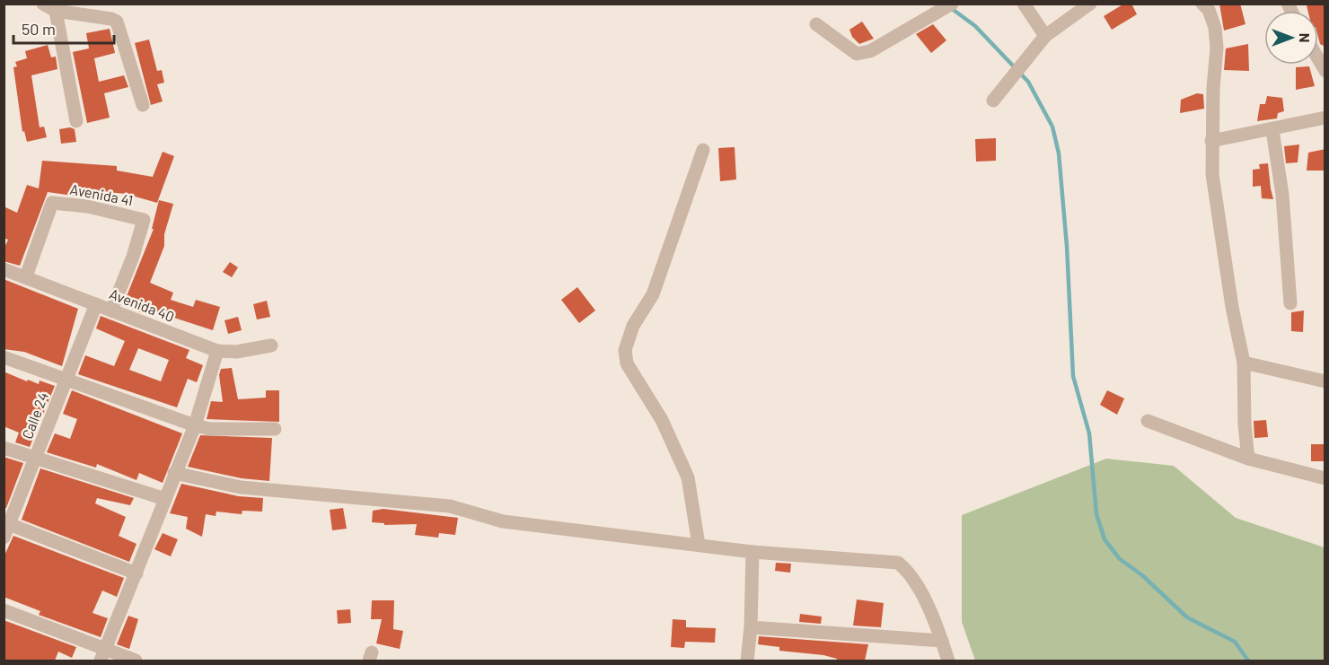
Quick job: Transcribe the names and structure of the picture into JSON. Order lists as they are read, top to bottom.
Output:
{
  "streets": {
    "street": ["Avenida 41", "Avenida 40", "Calle 24"]
  },
  "crossings": [
    ["Avenida 41", "Avenida 40"],
    ["Avenida 40", "Calle 24"]
  ],
  "scale_bar": "50 m",
  "north": "right"
}
